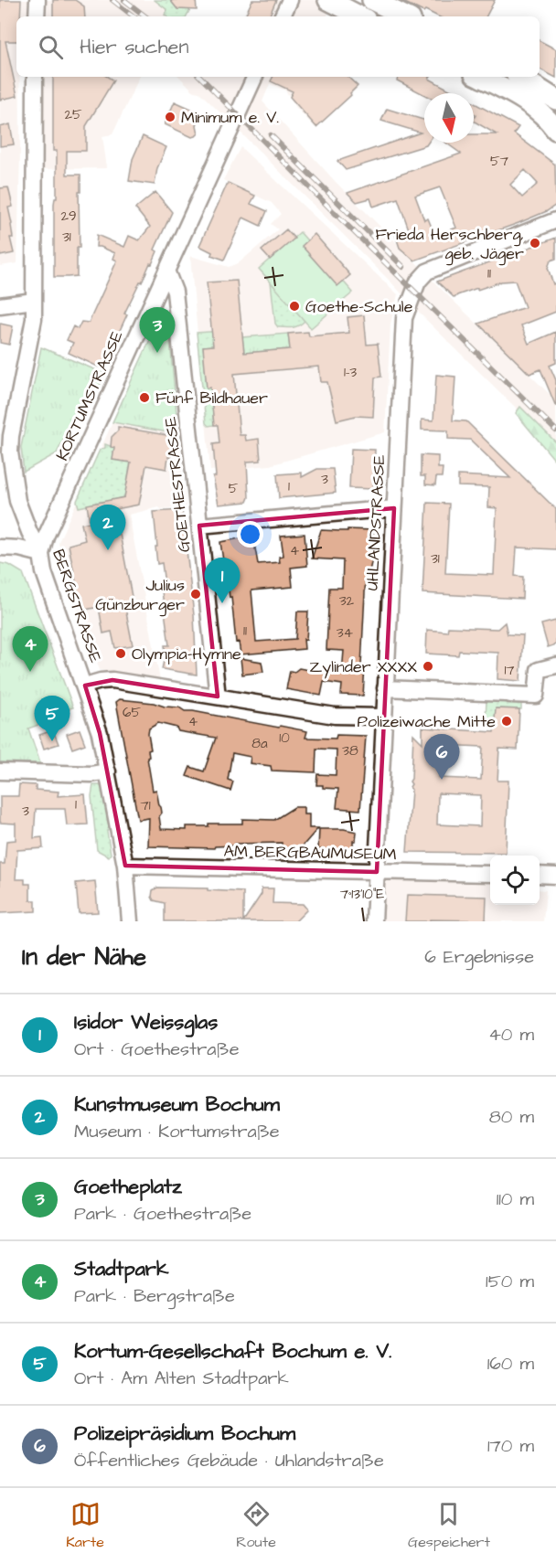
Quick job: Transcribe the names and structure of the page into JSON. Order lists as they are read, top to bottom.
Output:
{
  "streets": {
    "street": [
      "KORTUMSTRASSE",
      "GOETHESTRASSE",
      "UHLANDSTRASSE",
      "BERGSTRASSE",
      "AM BERGBAUMUSEUM"
    ]
  },
  "crossings": [
    ["KORTUMSTRASSE", "GOETHESTRASSE"],
    ["KORTUMSTRASSE", "BERGSTRASSE"],
    ["UHLANDSTRASSE", "AM BERGBAUMUSEUM"],
    ["BERGSTRASSE", "AM BERGBAUMUSEUM"]
  ],
  "places": [
    "Minimum e. V.",
    "Frieda Herschberg, geb. Jäger",
    "Goethe-Schule",
    "Fünf Bildhauer",
    "Julius Günzburger",
    "Olympia-Hymne",
    "Zylinder XXXX",
    "Polizeiwache Mitte"
  ],
  "house_numbers": [
    "25",
    "57",
    "29",
    "31",
    "11",
    "1-3",
    "3",
    "1",
    "5",
    "4",
    "31",
    "32",
    "11",
    "34",
    "17",
    "65",
    "4",
    "10",
    "8a",
    "38",
    "1",
    "71",
    "3"
  ],
  "north": "bottom",
  "page": {
    "search": "Hier suchen",
    "pins": [
      "3",
      "2",
      "1",
      "4",
      "5",
      "6"
    ],
    "heading": ["In der Nähe", "6 Ergebnisse"],
    "list": [
      {
        "mark": "1",
        "name": "Isidor Weissglas",
        "note": "Ort · Goethestraße",
        "value": "40 m"
      },
      {
        "mark": "2",
        "name": "Kunstmuseum Bochum",
        "note": "Museum · Kortumstraße",
        "value": "80 m"
      },
      {
        "mark": "3",
        "name": "Goetheplatz",
        "note": "Park · Goethestraße",
        "value": "110 m"
      },
      {
        "mark": "4",
        "name": "Stadtpark",
        "note": "Park · Bergstraße",
        "value": "150 m"
      },
      {
        "mark": "5",
        "name": "Kortum-Gesellschaft Bochum e. V.",
        "note": "Ort · Am Alten Stadtpark",
        "value": "160 m"
      },
      {
        "mark": "6",
        "name": "Polizeipräsidium Bochum",
        "note": "Öffentliches Gebäude · Uhlandstraße",
        "value": "170 m"
      }
    ],
    "nav": ["Karte", "Route", "Gespeichert"]
  },
  "coordinates": ["7°13'10\"E"]
}
